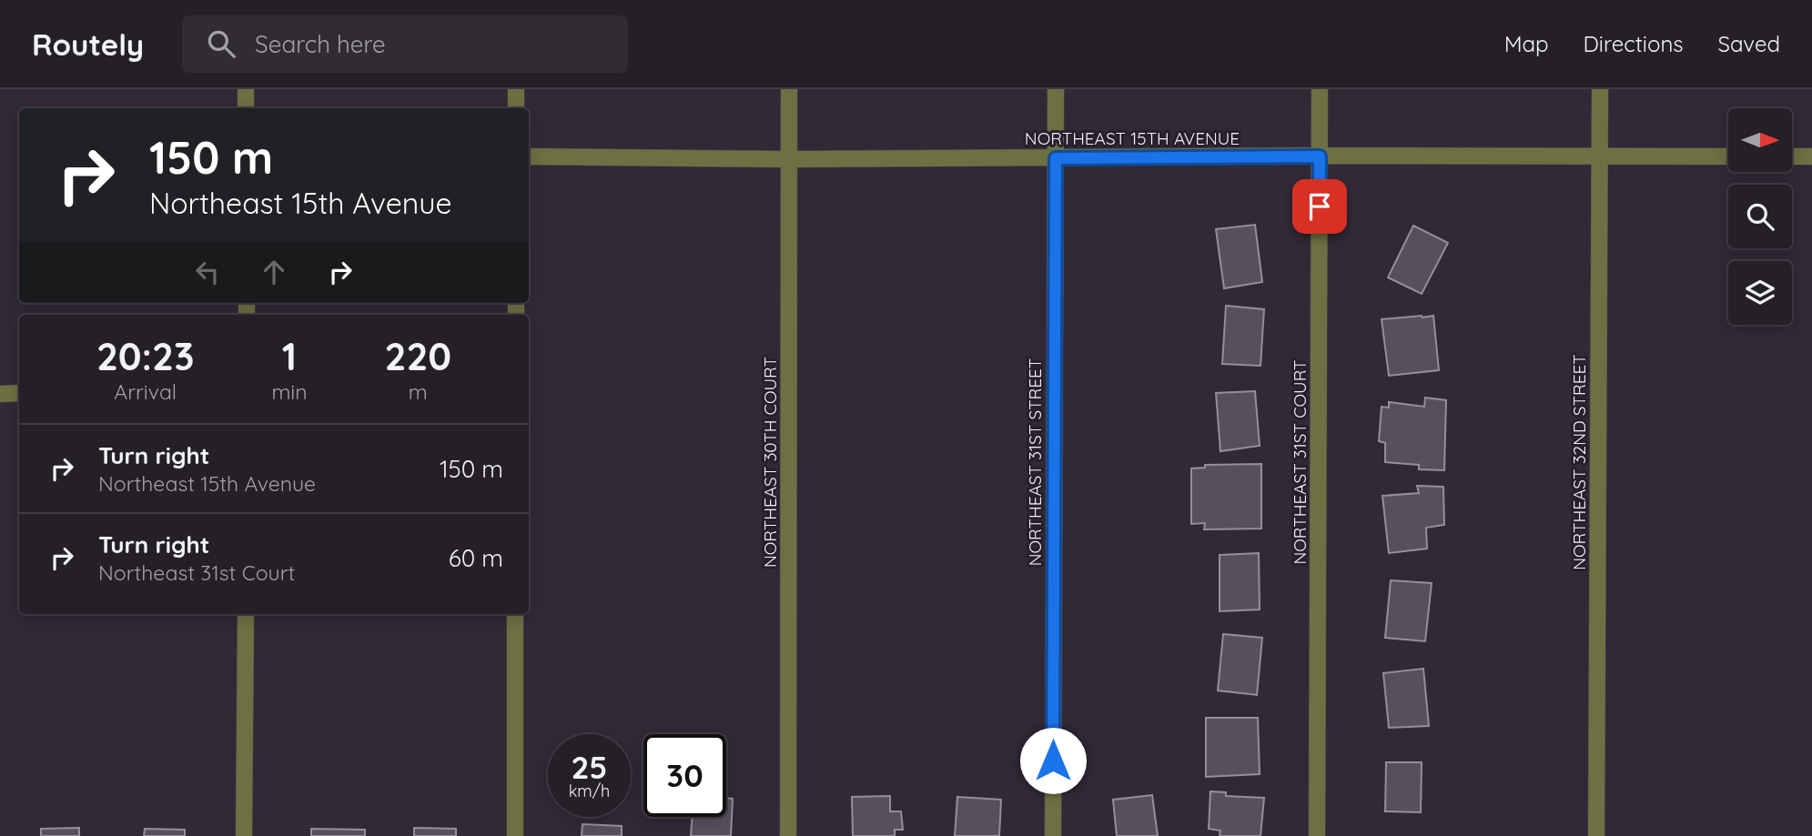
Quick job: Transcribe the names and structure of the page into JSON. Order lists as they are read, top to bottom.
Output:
{
  "streets": {
    "street": [
      "NORTHEAST 15TH AVENUE",
      "NORTHEAST 30TH COURT",
      "NORTHEAST 31ST STREET",
      "NORTHEAST 31ST COURT",
      "NORTHEAST 32ND STREET"
    ]
  },
  "crossings": [
    ["NORTHEAST 15TH AVENUE", "NORTHEAST 30TH COURT"],
    ["NORTHEAST 15TH AVENUE", "NORTHEAST 31ST STREET"],
    ["NORTHEAST 15TH AVENUE", "NORTHEAST 31ST COURT"],
    ["NORTHEAST 15TH AVENUE", "NORTHEAST 32ND STREET"]
  ],
  "north": "right",
  "page": {
    "header": "Routely",
    "search": "Search here",
    "nav": ["Map", "Directions", "Saved"],
    "turn": ["150 m", "Northeast 15th Avenue"],
    "eta": [
      "20:23",
      "Arrival",
      "1",
      "min",
      "220",
      "m"
    ],
    "list": [
      {
        "name": "Turn right",
        "note": "Northeast 15th Avenue",
        "value": "150 m"
      },
      {
        "name": "Turn right",
        "note": "Northeast 31st Court",
        "value": "60 m"
      }
    ],
    "speed": "25 km/h",
    "limit": "30"
  }
}
